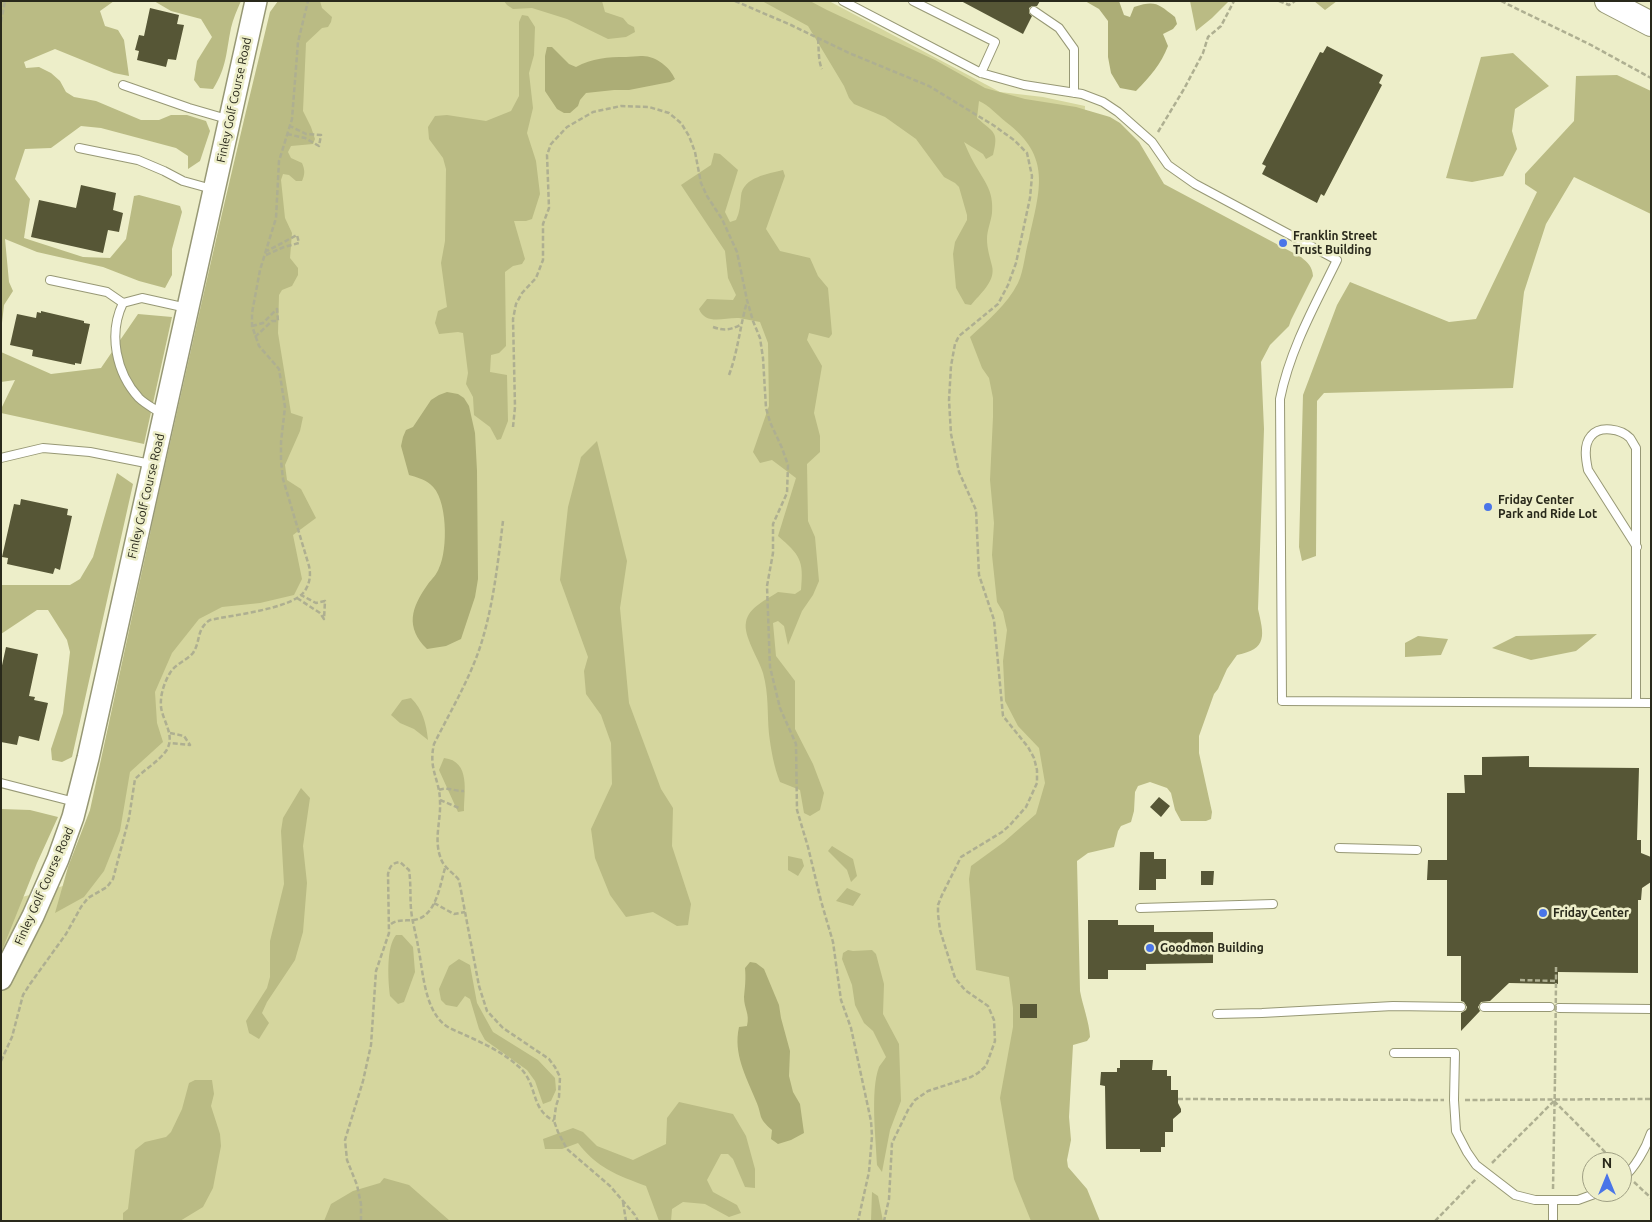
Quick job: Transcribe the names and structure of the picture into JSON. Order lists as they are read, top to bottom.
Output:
{
  "streets": {
    "street": ["Finley Golf Course Road"]
  },
  "places": [
    "Franklin Street Trust Building",
    "Friday Center Park and Ride Lot",
    "Friday Center",
    "Goodmon Building"
  ],
  "north": "top"
}
